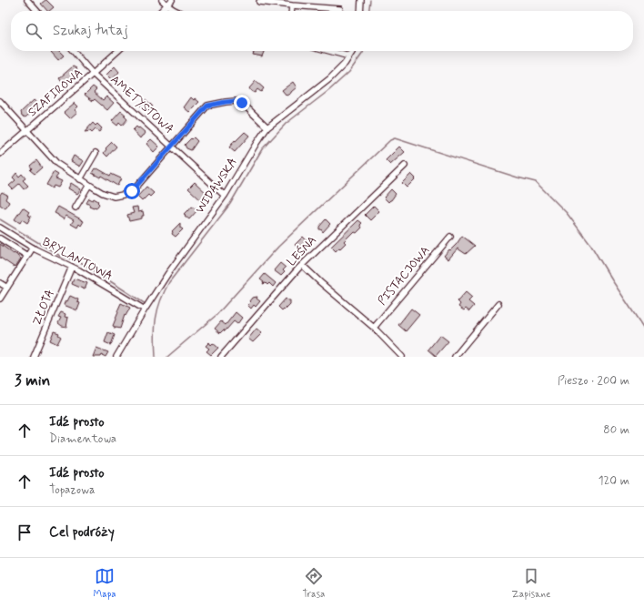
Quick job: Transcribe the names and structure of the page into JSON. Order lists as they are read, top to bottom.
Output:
{
  "streets": {
    "street": [
      "SZAFIROWA",
      "AMETYSTOWA",
      "WIDAWSKA",
      "LEŚNA",
      "BRYLANTOWA",
      "PISTACJOWA",
      "ZŁOTA"
    ]
  },
  "crossings": [
    ["SZAFIROWA", "AMETYSTOWA"],
    ["AMETYSTOWA", "WIDAWSKA"],
    ["WIDAWSKA", "BRYLANTOWA"],
    ["BRYLANTOWA", "ZŁOTA"]
  ],
  "page": {
    "search": "Szukaj tutaj",
    "heading": ["3 min", "Pieszo · 200 m"],
    "list": [
      ["Idź prosto", "Diamentowa", "80 m"],
      ["Idź prosto", "Topazowa", "120 m"],
      "Cel podróży"
    ],
    "nav": ["Mapa", "Trasa", "Zapisane"]
  }
}
